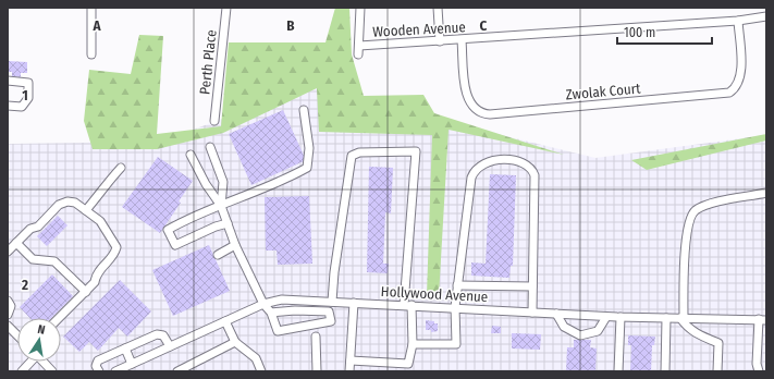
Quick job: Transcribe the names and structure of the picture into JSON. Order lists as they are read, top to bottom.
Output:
{
  "streets": {
    "street": [
      "Wooden Avenue",
      "Perth Place",
      "Zwolak Court",
      "Hollywood Avenue"
    ]
  },
  "crossings": [
    ["Wooden Avenue", "Zwolak Court"]
  ],
  "scale_bar": "100 m",
  "north": "top",
  "grid": {
    "columns": ["A", "B", "C"],
    "rows": ["1", "2"]
  }
}
